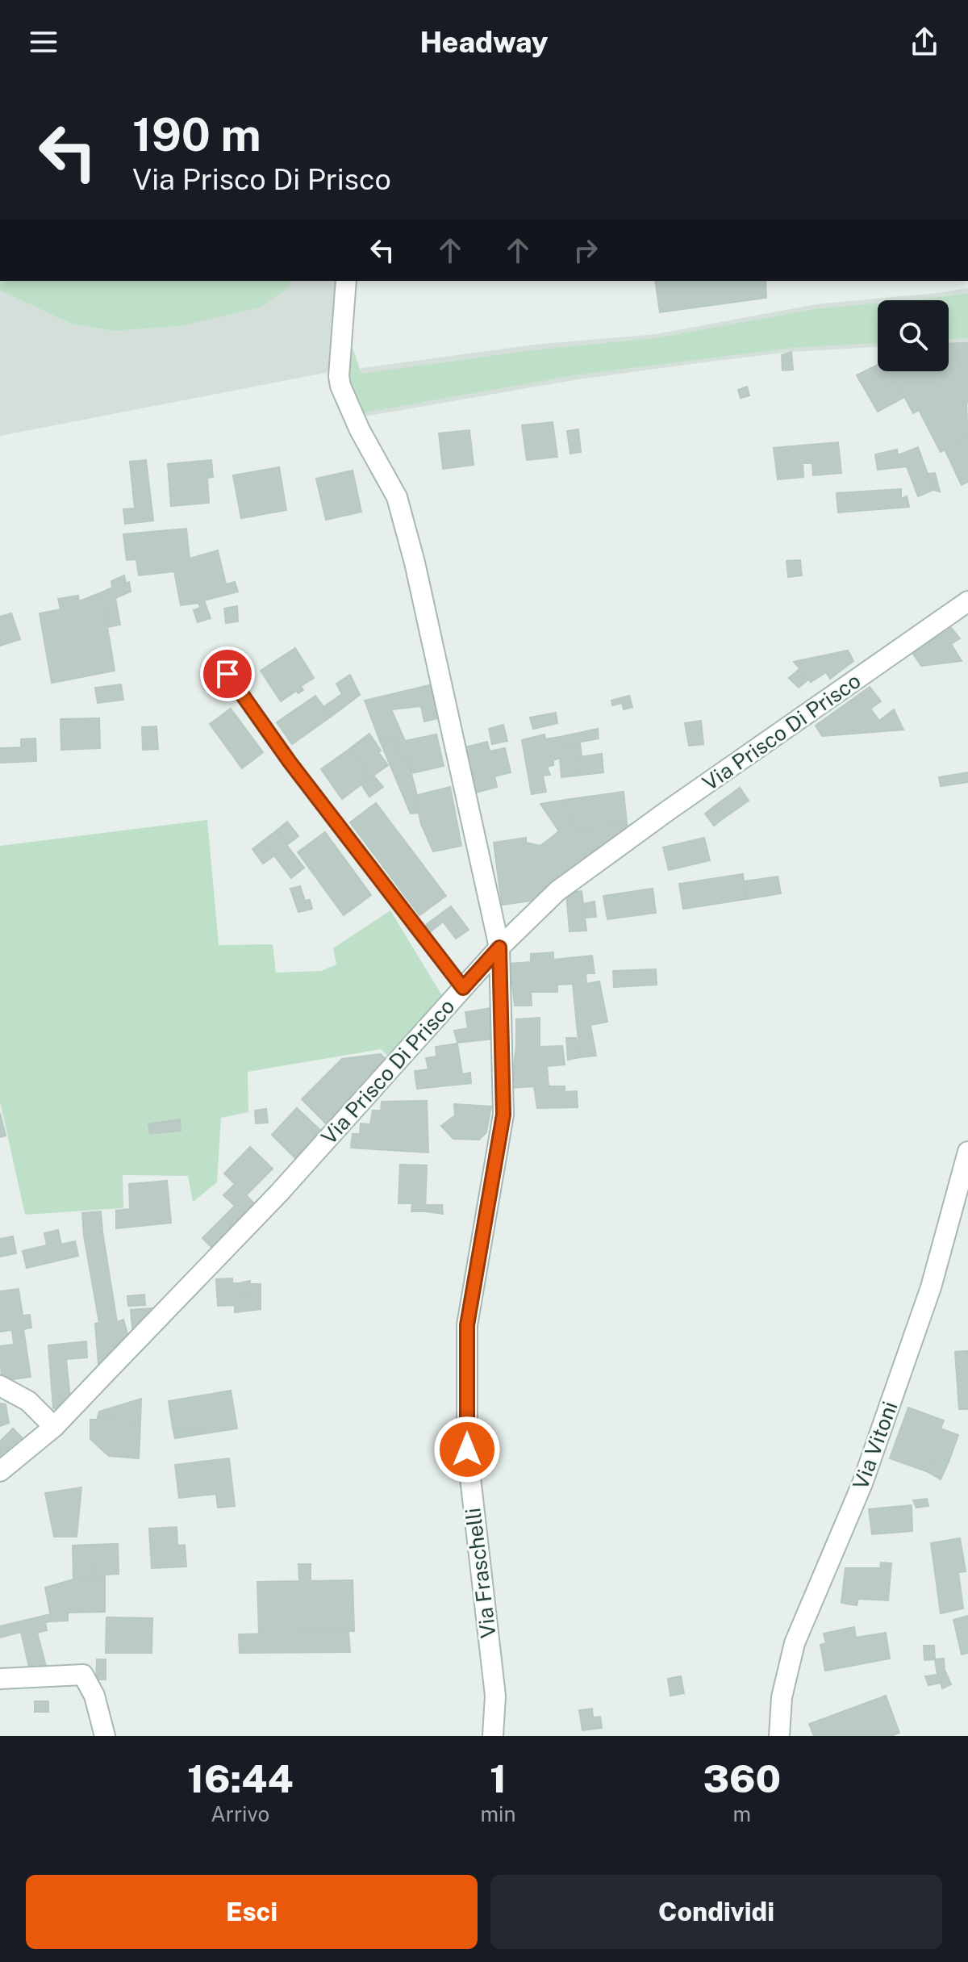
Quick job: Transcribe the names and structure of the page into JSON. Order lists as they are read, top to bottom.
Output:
{
  "streets": {
    "street": ["Via Prisco Di Prisco", "Via Vitoni", "Via Fraschelli"]
  },
  "crossings": [
    ["Via Prisco Di Prisco", "Via Fraschelli"]
  ],
  "page": {
    "header": "Headway",
    "turn": ["190 m", "Via Prisco Di Prisco"],
    "eta": [
      "16:44",
      "Arrivo",
      "1",
      "min",
      "360",
      "m"
    ],
    "buttons": ["Esci", "Condividi"]
  }
}
